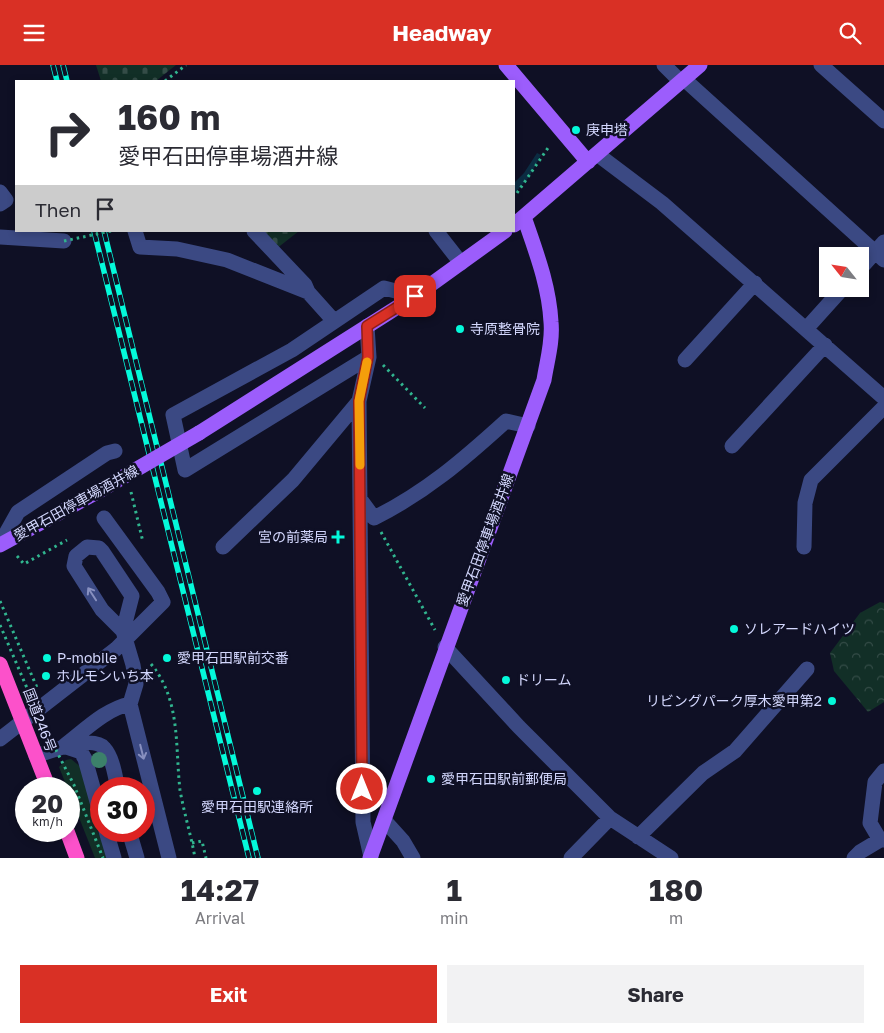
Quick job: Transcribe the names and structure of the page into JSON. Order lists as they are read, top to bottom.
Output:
{
  "streets": {
    "highway": ["国道246号"],
    "main road": ["愛甲石田停車場酒井線"]
  },
  "places": {
    "other": [
      "庚申塔",
      "寺原整骨院",
      "ソレアードハイツ",
      "P-mobile",
      "愛甲石田駅前交番",
      "ホルモンいち本",
      "ドリーム",
      "リビングパーク厚木愛甲第2",
      "愛甲石田駅前郵便局",
      "愛甲石田駅連絡所"
    ],
    "health": ["宮の前薬局"]
  },
  "north": "top left",
  "page": {
    "header": "Headway",
    "turn": ["160 m", "愛甲石田停車場酒井線"],
    "then": "Then",
    "speed": "20 km/h",
    "limit": "30",
    "eta": [
      "14:27",
      "Arrival",
      "1",
      "min",
      "180",
      "m"
    ],
    "buttons": ["Exit", "Share"]
  }
}
